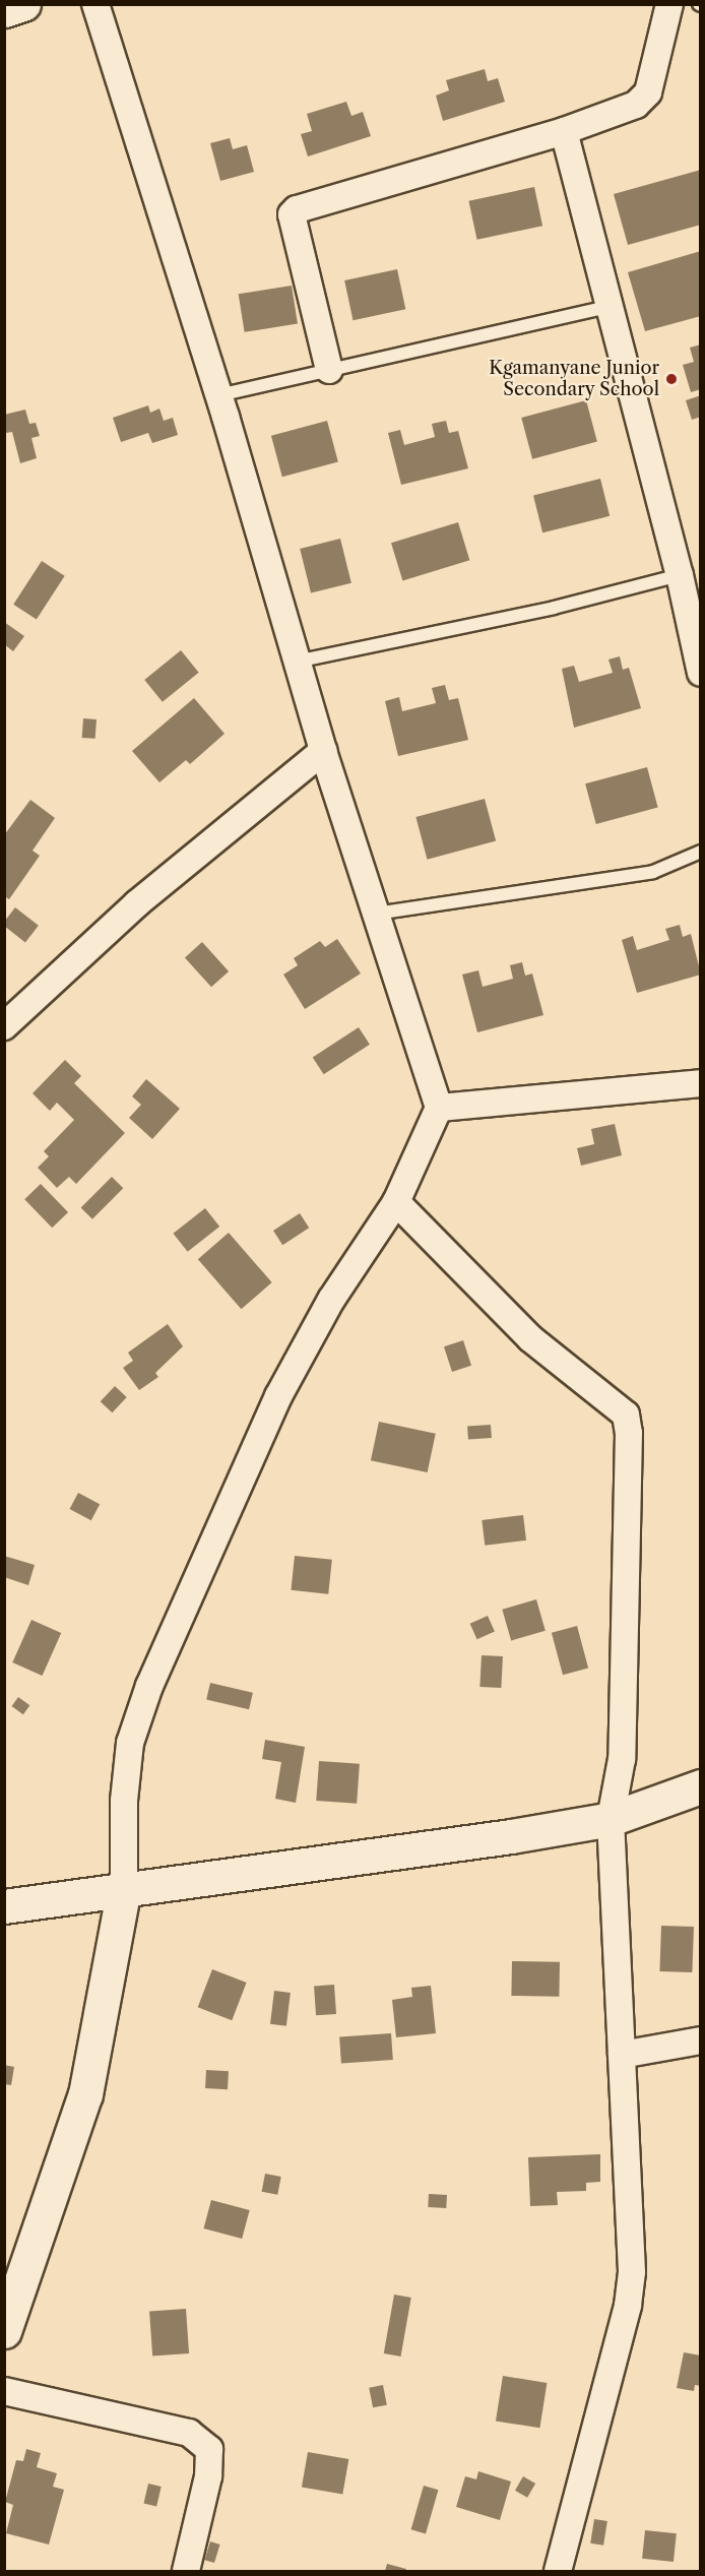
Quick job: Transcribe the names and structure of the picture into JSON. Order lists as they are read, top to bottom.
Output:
{
  "places": ["Kgamanyane Junior Secondary School"]
}
